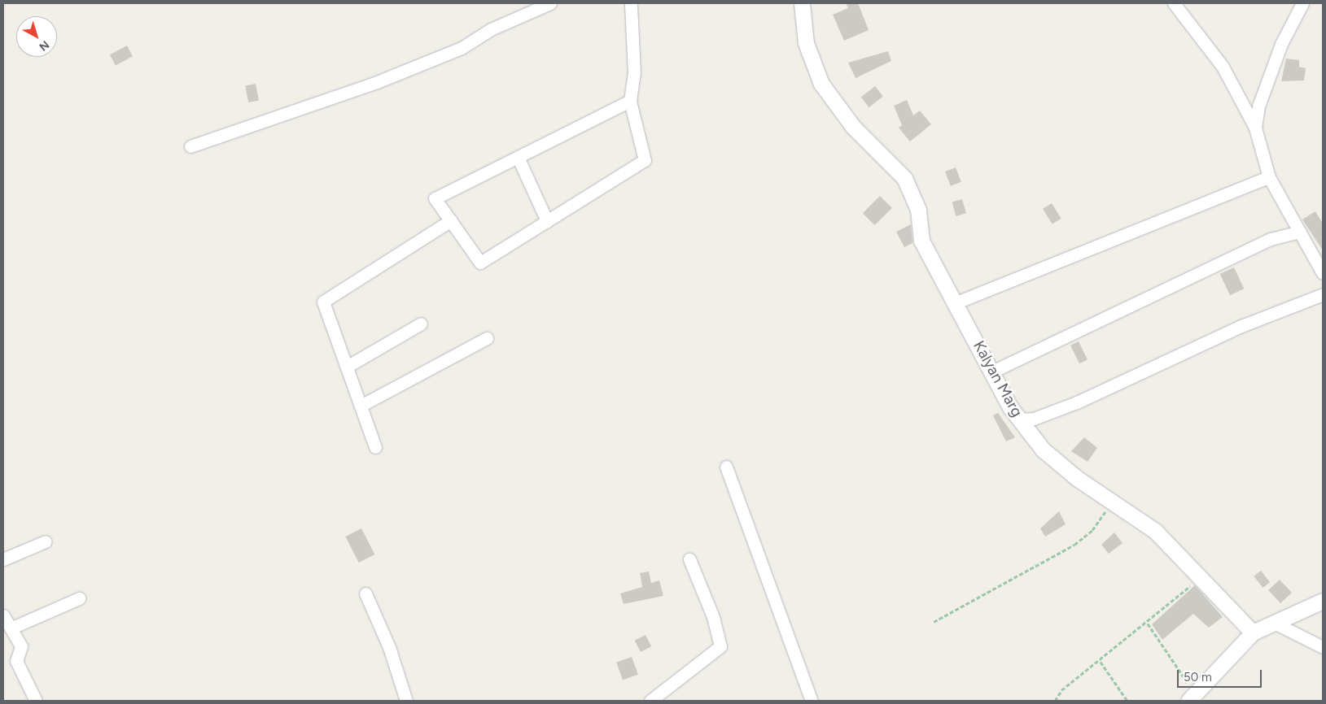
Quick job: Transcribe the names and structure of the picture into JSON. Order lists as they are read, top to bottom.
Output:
{
  "streets": {
    "street": ["Kalyan Marg"]
  },
  "scale_bar": "50 m",
  "north": "bottom right"
}
